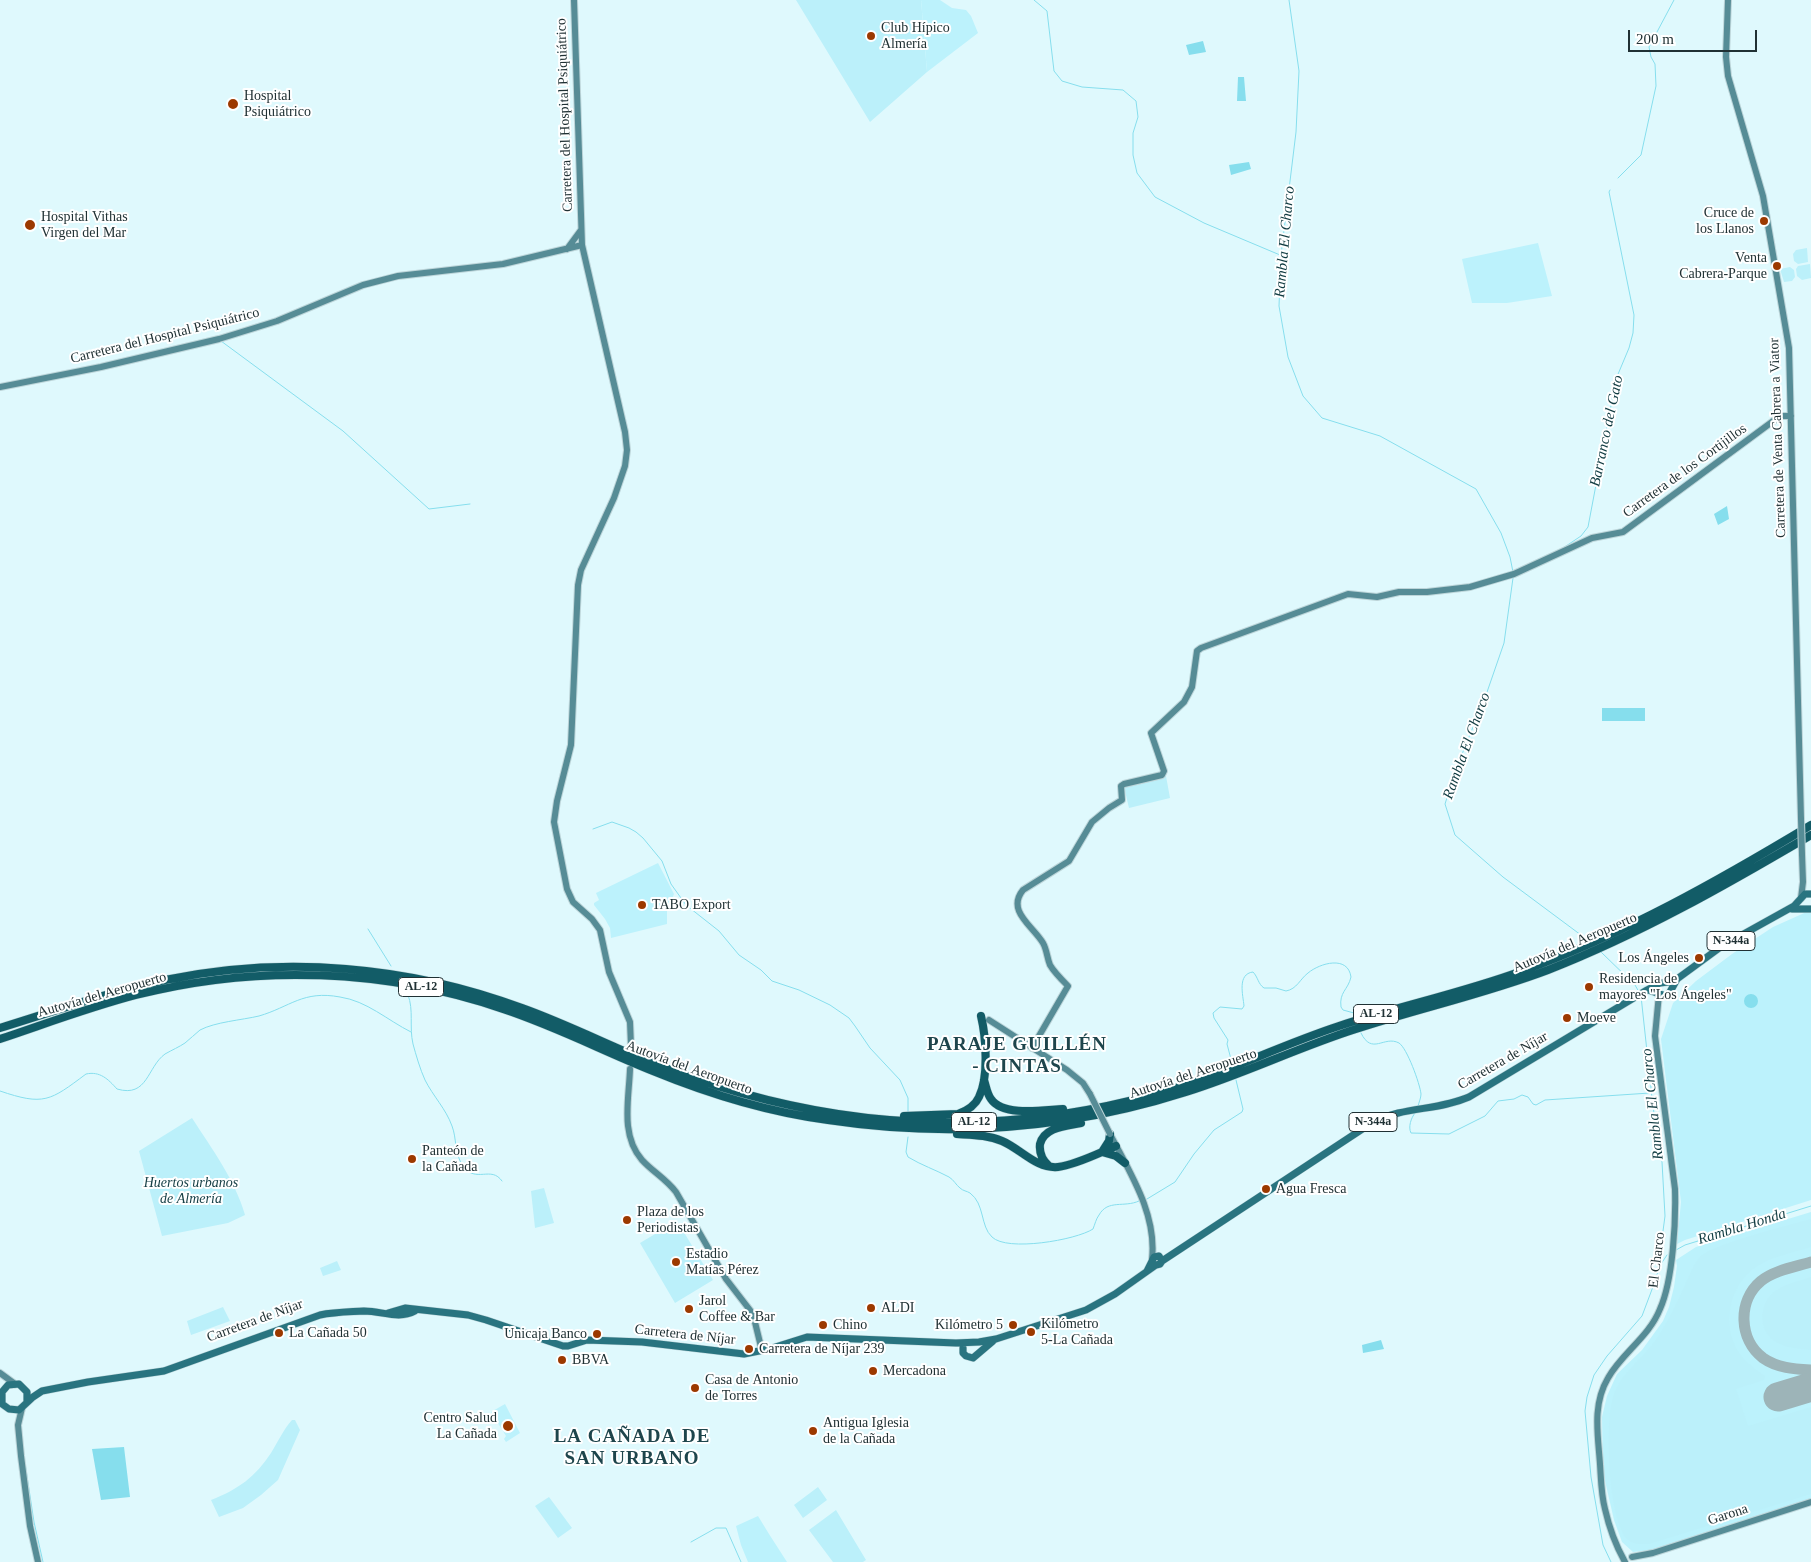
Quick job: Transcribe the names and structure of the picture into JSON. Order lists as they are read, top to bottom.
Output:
{
  "streets": {
    "highway": ["Autovía del Aeropuerto", "AL-12"],
    "main road": ["N-344a", "Carretera de Níjar"],
    "street": [
      "Carretera del Hospital Psiquiátrico",
      "Carretera de Venta Cabrera a Viator",
      "Carretera de los Cortijillos",
      "El Charco",
      "Garona"
    ]
  },
  "crossings": [
    ["Carretera de Venta Cabrera a Viator", "Carretera de los Cortijillos"],
    ["Carretera de Venta Cabrera a Viator", "Carretera de Níjar"],
    ["Carretera de Níjar", "El Charco"]
  ],
  "districts": ["PARAJE GUILLÉN - CINTAS", "LA CAÑADA DE SAN URBANO"],
  "water": ["Rambla El Charco", "Barranco del Gato", "Rambla Honda"],
  "parks": ["Huertos urbanos de Almería"],
  "places": [
    "Club Hípico Almería",
    "Hospital Psiquiátrico",
    "Cruce de los Llanos",
    "Hospital Vithas Virgen del Mar",
    "Venta Cabrera-Parque",
    "TABO Export",
    "Los Ángeles",
    "Residencia de mayores \"Los Ángeles\"",
    "Moeve",
    "Panteón de la Cañada",
    "Agua Fresca",
    "Plaza de los Periodistas",
    "Estadio Matías Pérez",
    "ALDI",
    "Jarol Coffee & Bar",
    "Chino",
    "Kilómetro 5",
    "Kilómetro 5-La Cañada",
    "La Cañada 50",
    "Unicaja Banco",
    "Carretera de Níjar 239",
    "BBVA",
    "Mercadona",
    "Casa de Antonio de Torres",
    "Centro Salud La Cañada",
    "Antigua Iglesia de la Cañada"
  ],
  "scale_bar": "200 m"
}
